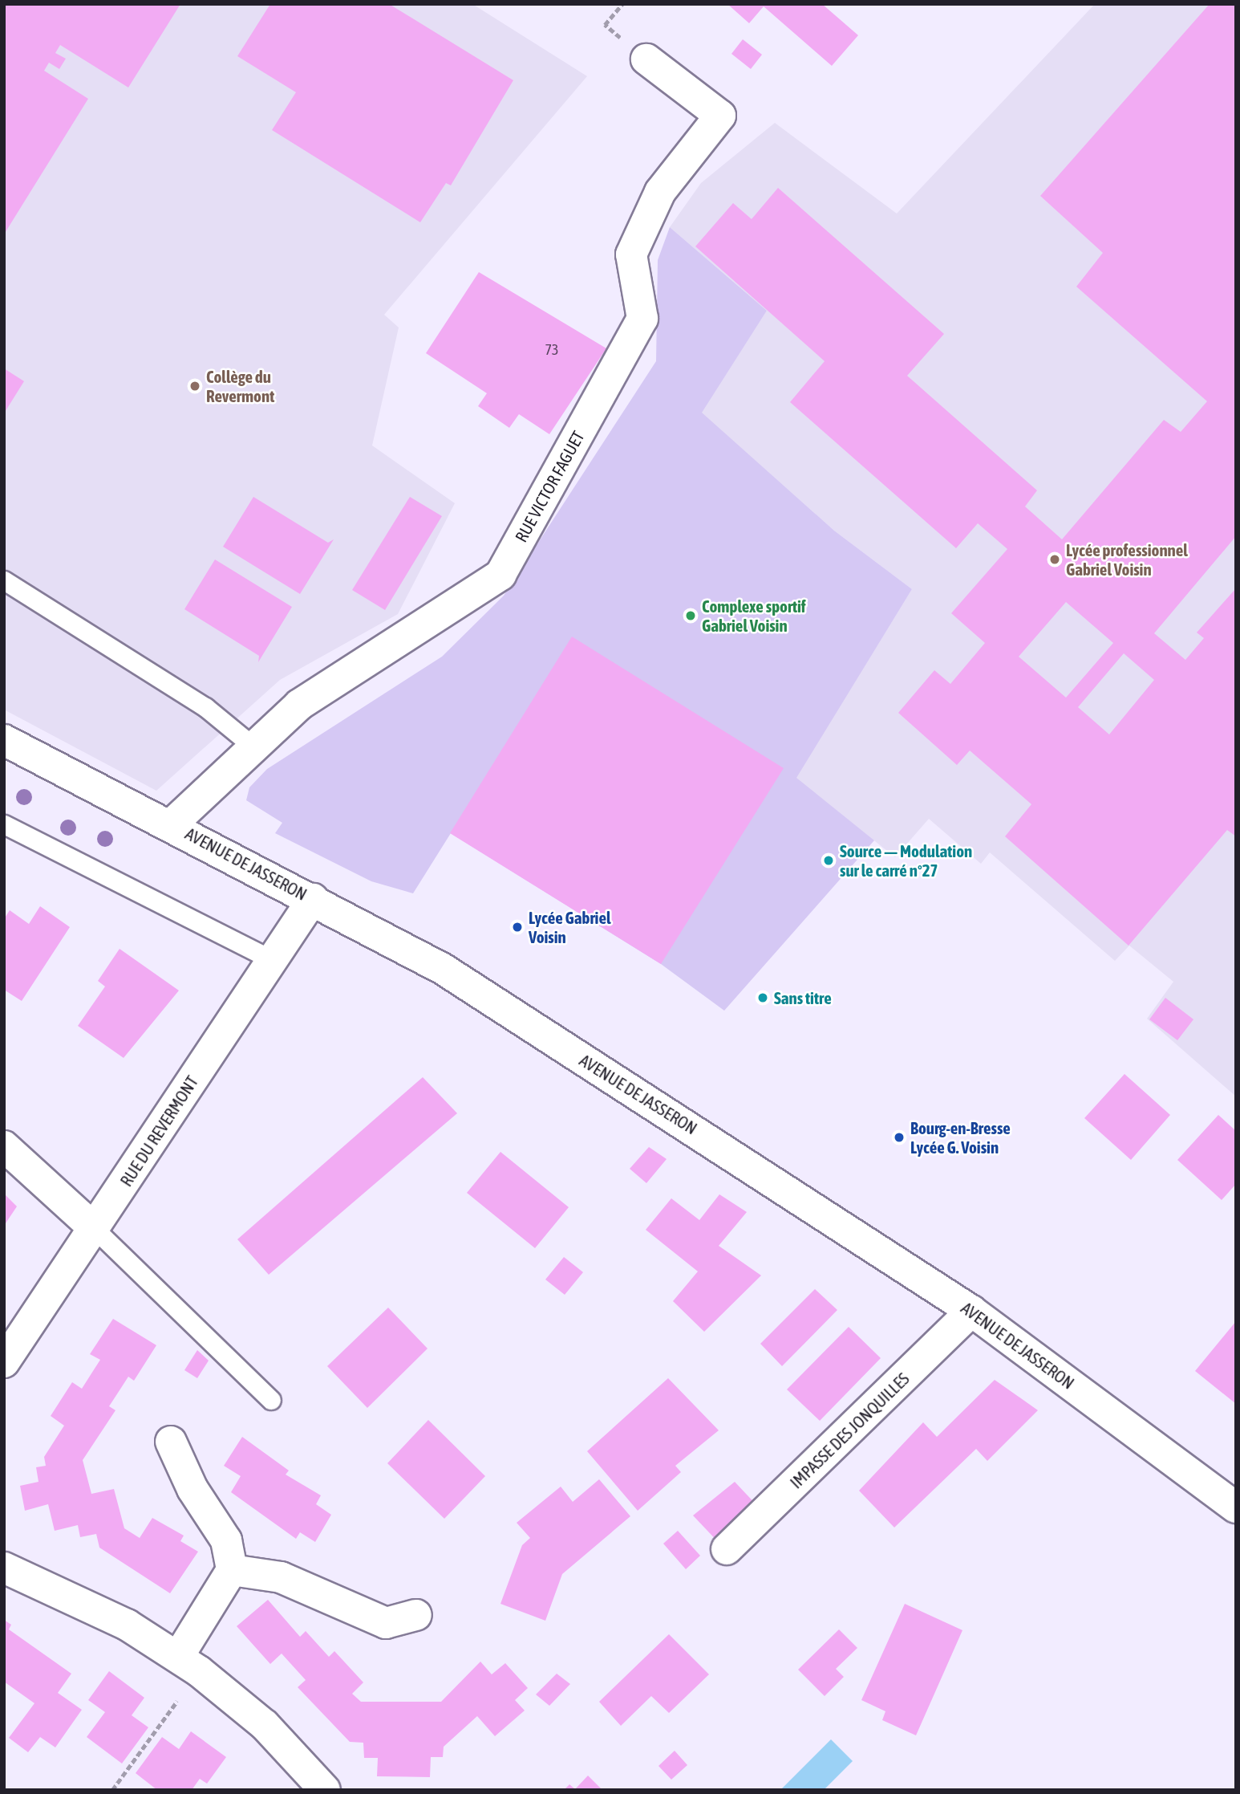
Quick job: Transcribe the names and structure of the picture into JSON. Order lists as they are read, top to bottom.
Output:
{
  "streets": {
    "street": [
      "RUE VICTOR FAGUET",
      "AVENUE DE JASSERON",
      "RUE DU REVERMONT",
      "IMPASSE DES JONQUILLES"
    ]
  },
  "crossings": [
    ["RUE VICTOR FAGUET", "AVENUE DE JASSERON"],
    ["AVENUE DE JASSERON", "RUE DU REVERMONT"],
    ["AVENUE DE JASSERON", "IMPASSE DES JONQUILLES"]
  ],
  "places": [
    "Collège du Revermont",
    "Lycée professionnel Gabriel Voisin",
    "Complexe sportif Gabriel Voisin",
    "Source — Modulation sur le carré n°27",
    "Lycée Gabriel Voisin",
    "Sans titre",
    "Bourg-en-Bresse Lycée G. Voisin"
  ],
  "house_numbers": ["73"]
}
